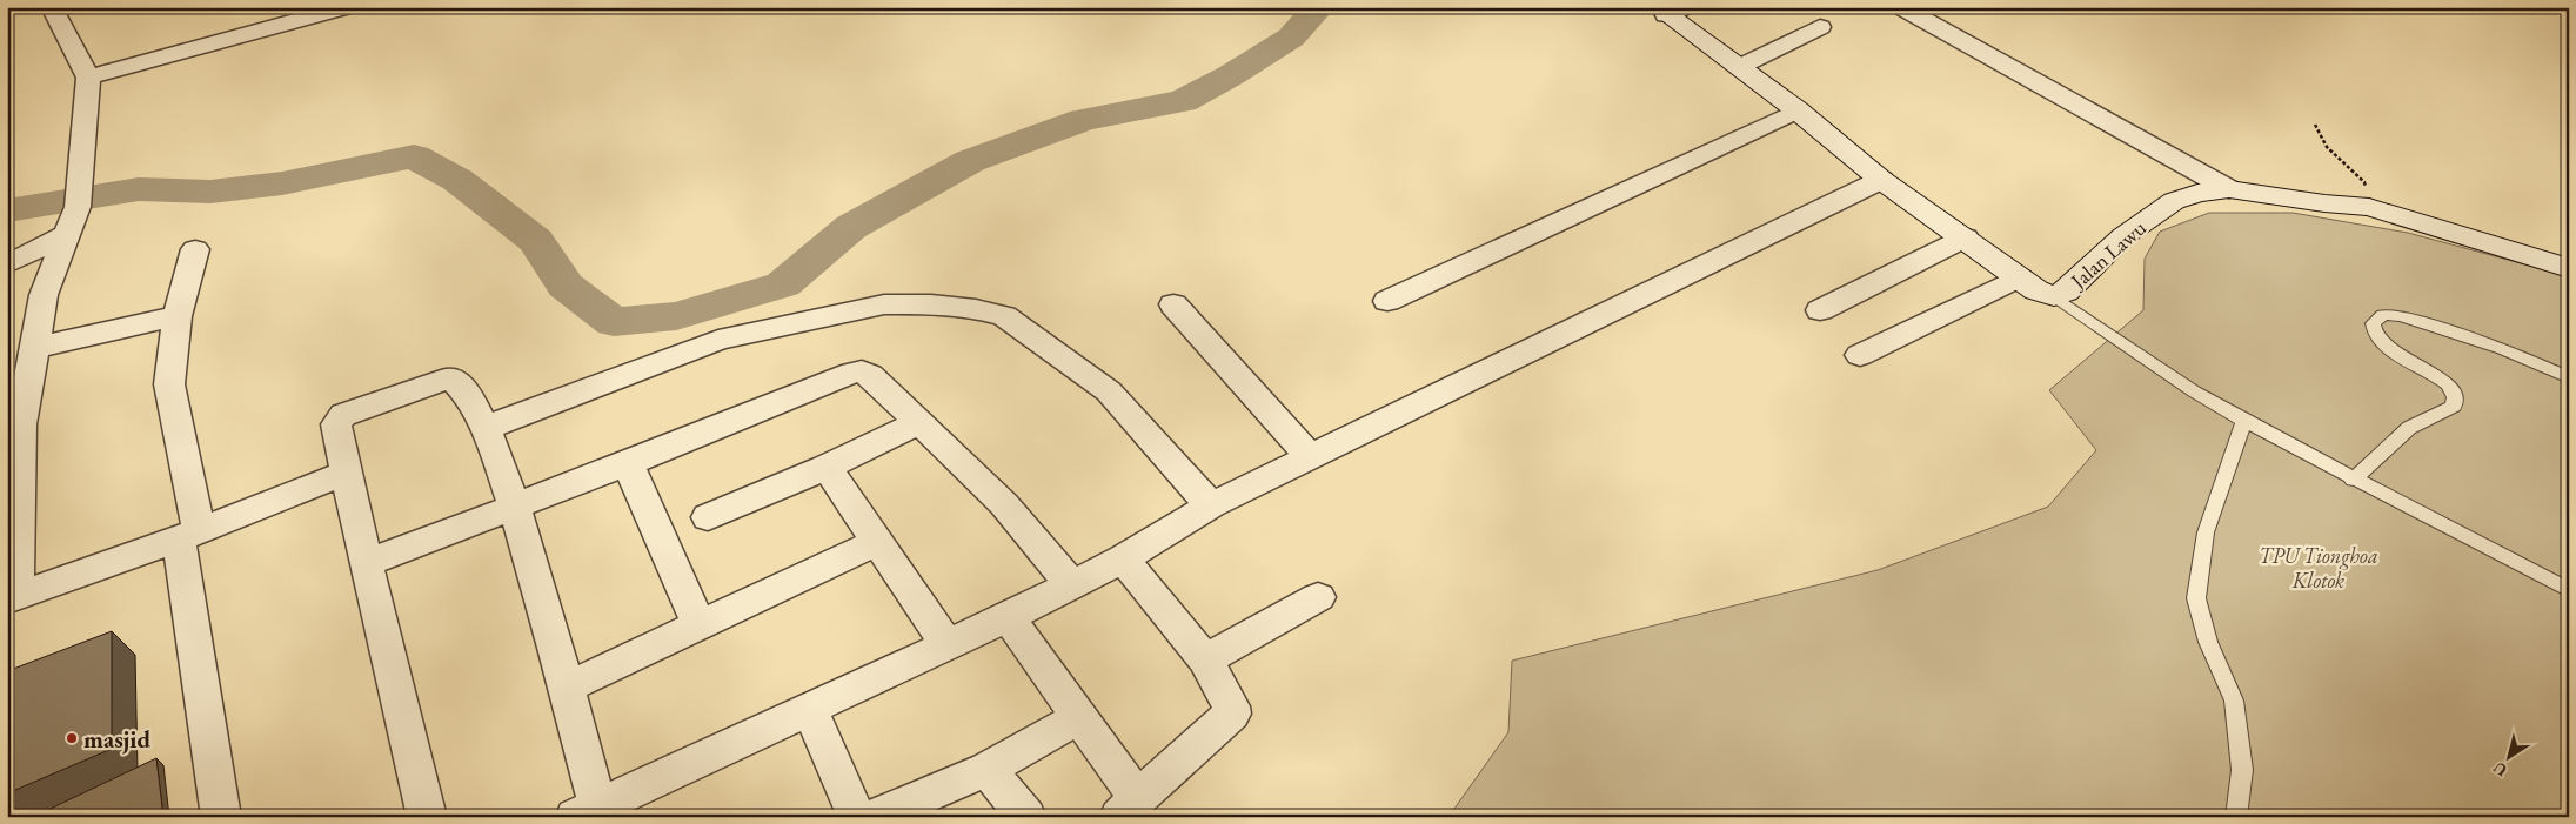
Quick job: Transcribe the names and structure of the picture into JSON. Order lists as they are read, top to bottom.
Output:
{
  "streets": {
    "street": ["Jalan Lawu"]
  },
  "parks": ["TPU Tionghoa Klotok"],
  "places": ["masjid"],
  "north": "bottom left"
}
